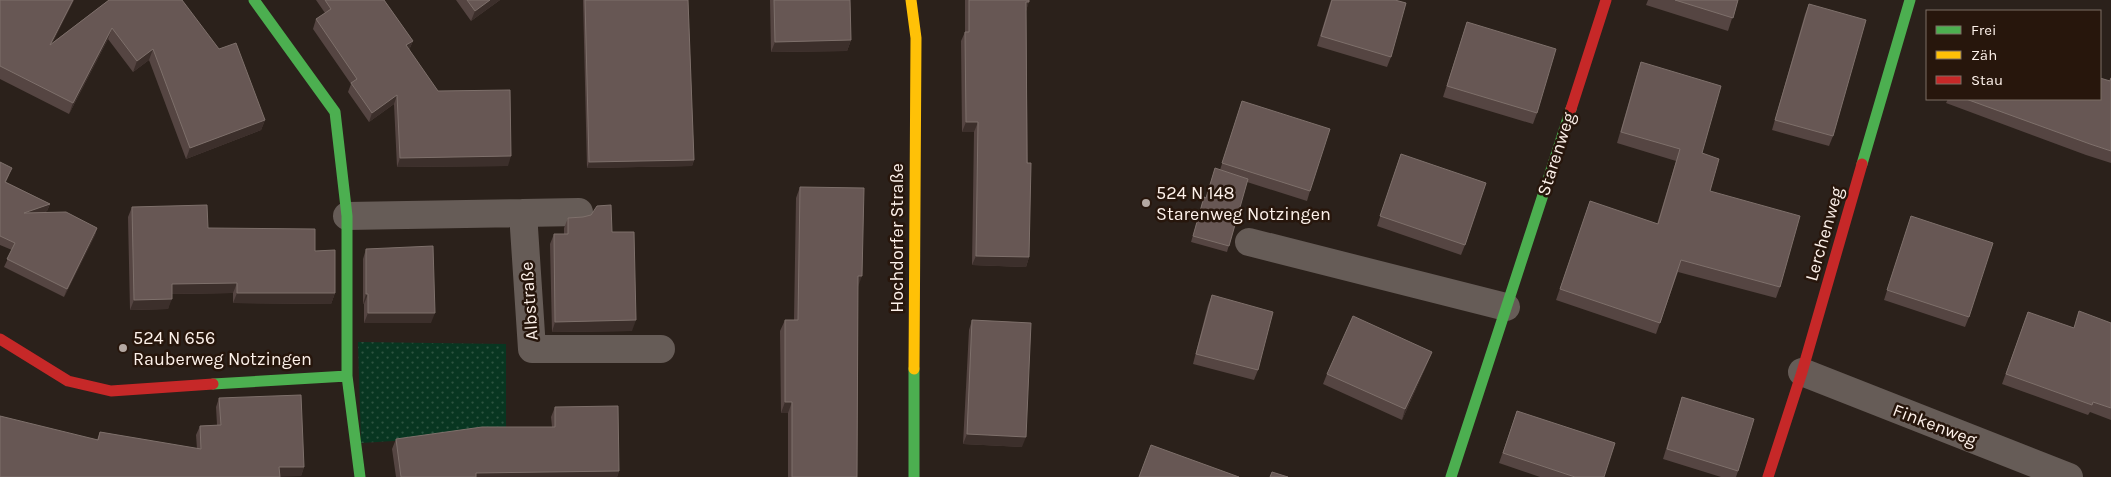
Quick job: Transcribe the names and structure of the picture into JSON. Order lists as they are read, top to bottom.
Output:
{
  "streets": {
    "street": [
      "Starenweg",
      "Lerchenweg",
      "Hochdorfer Straße",
      "Albstraße",
      "Finkenweg"
    ]
  },
  "crossings": [
    ["Lerchenweg", "Finkenweg"]
  ],
  "places": ["524 N 148 Starenweg Notzingen", "524 N 656 Rauberweg Notzingen"],
  "legend": ["Frei", "Zäh", "Stau"]
}
